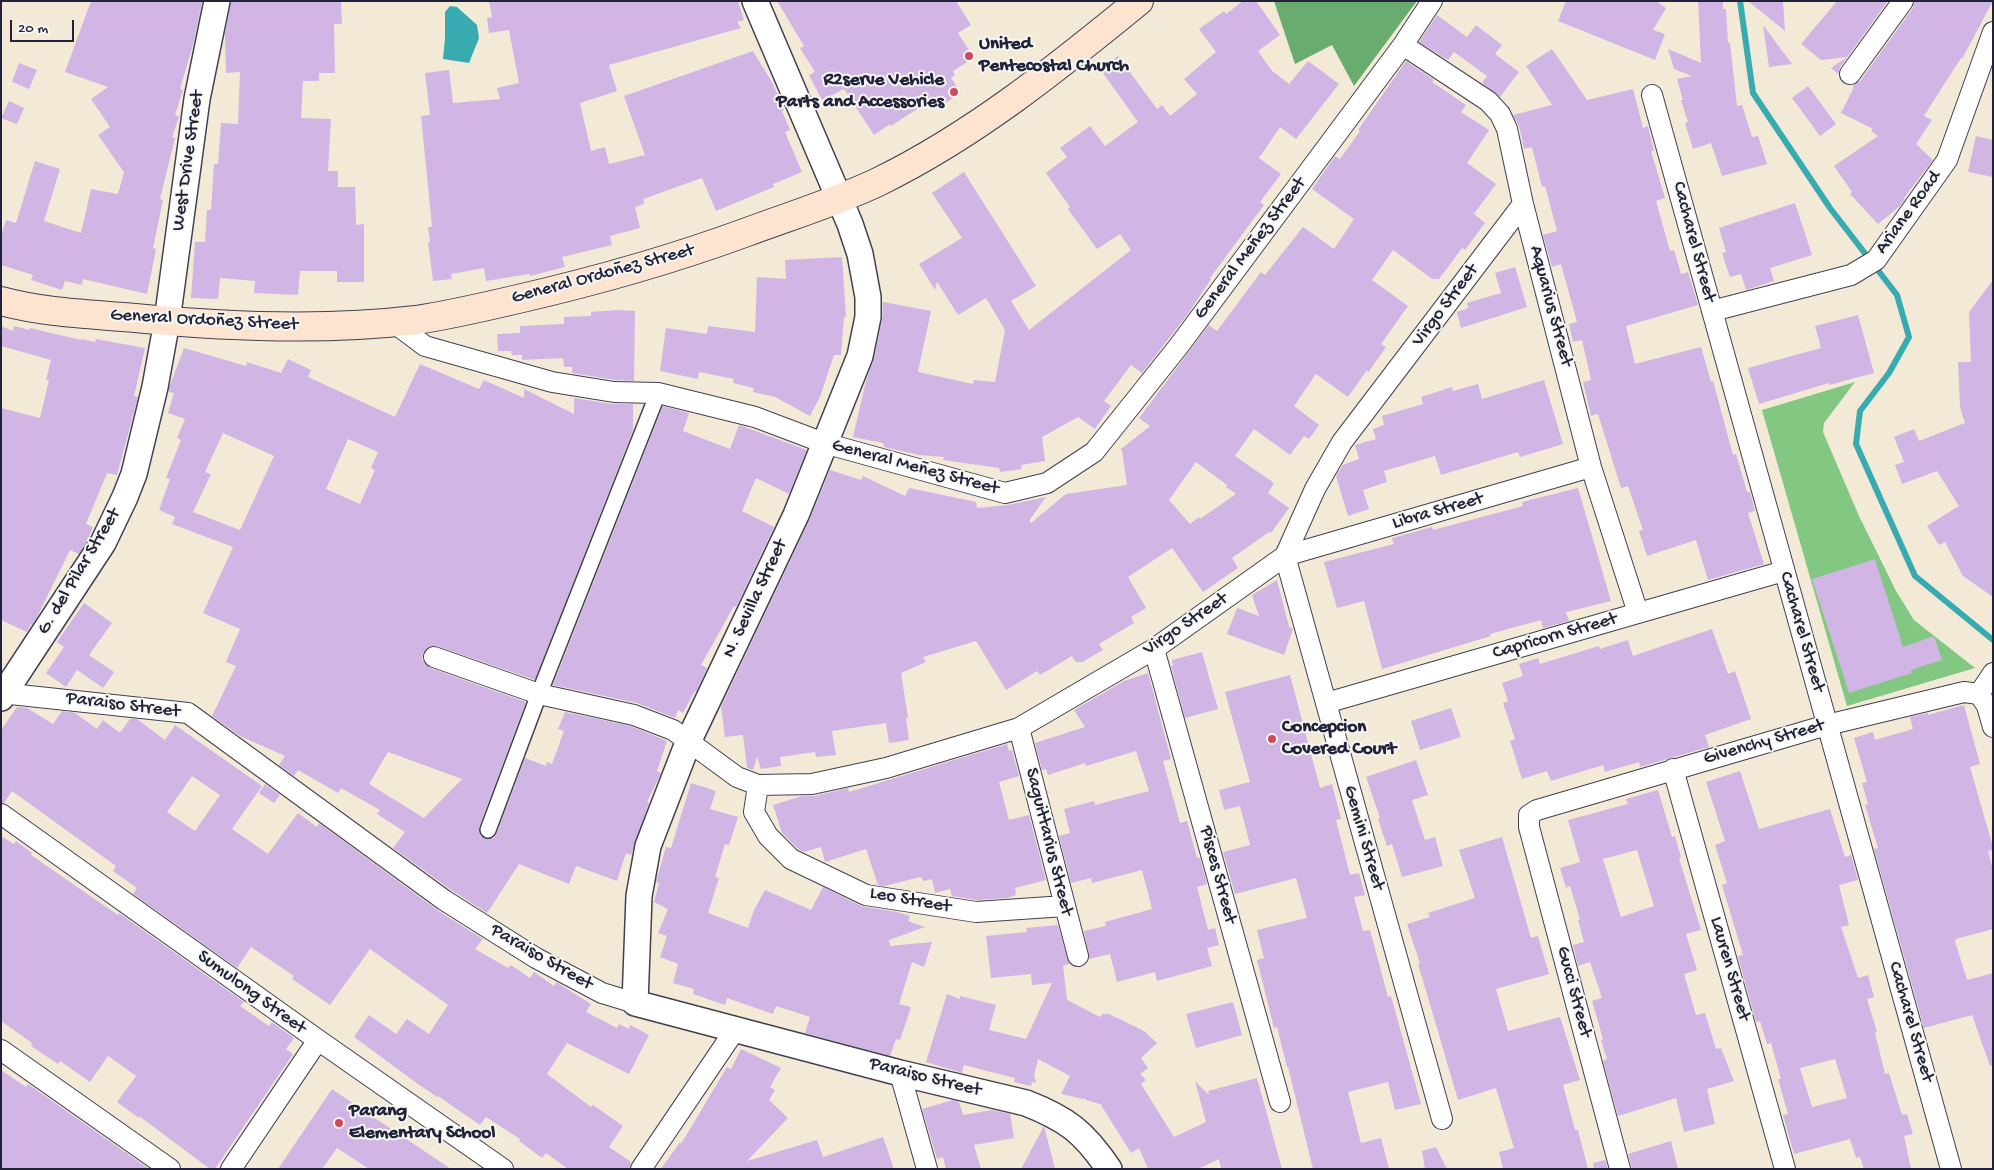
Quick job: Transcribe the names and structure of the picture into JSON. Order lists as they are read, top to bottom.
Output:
{
  "streets": {
    "main road": ["General Ordoñez Street"],
    "street": [
      "West Drive Street",
      "Ariane Road",
      "Cacharel Street",
      "General Meñez Street",
      "Virgo Street",
      "Aquarius Street",
      "Libra Street",
      "G. del Pilar Street",
      "N. Sevilla Street",
      "Capricorn Street",
      "Paraiso Street",
      "Givenchy Street",
      "Gemini Street",
      "Saguittarius Street",
      "Pisces Street",
      "Leo Street",
      "Lauren Street",
      "Gucci Street",
      "Sumulong Street"
    ]
  },
  "crossings": [
    ["West Drive Street", "General Ordoñez Street"],
    ["West Drive Street", "G. del Pilar Street"],
    ["Ariane Road", "Cacharel Street"],
    ["Cacharel Street", "Capricorn Street"],
    ["Cacharel Street", "Givenchy Street"],
    ["General Meñez Street", "General Ordoñez Street"],
    ["General Meñez Street", "Aquarius Street"],
    ["General Meñez Street", "N. Sevilla Street"],
    ["General Ordoñez Street", "G. del Pilar Street"],
    ["General Ordoñez Street", "N. Sevilla Street"],
    ["Virgo Street", "Aquarius Street"],
    ["Virgo Street", "Libra Street"],
    ["Virgo Street", "N. Sevilla Street"],
    ["Virgo Street", "Gemini Street"],
    ["Virgo Street", "Saguittarius Street"],
    ["Virgo Street", "Pisces Street"],
    ["Virgo Street", "Leo Street"],
    ["Aquarius Street", "Libra Street"],
    ["Aquarius Street", "Capricorn Street"],
    ["Libra Street", "Gemini Street"],
    ["G. del Pilar Street", "Paraiso Street"],
    ["N. Sevilla Street", "Paraiso Street"],
    ["Capricorn Street", "Gemini Street"],
    ["Givenchy Street", "Lauren Street"],
    ["Givenchy Street", "Gucci Street"],
    ["Saguittarius Street", "Leo Street"]
  ],
  "places": [
    "United Pentecostal Church",
    "R2serve Vehicle Parts and Accessories",
    "Concepcion Covered Court",
    "Parang Elementary School"
  ],
  "scale_bar": "20 m"
}
